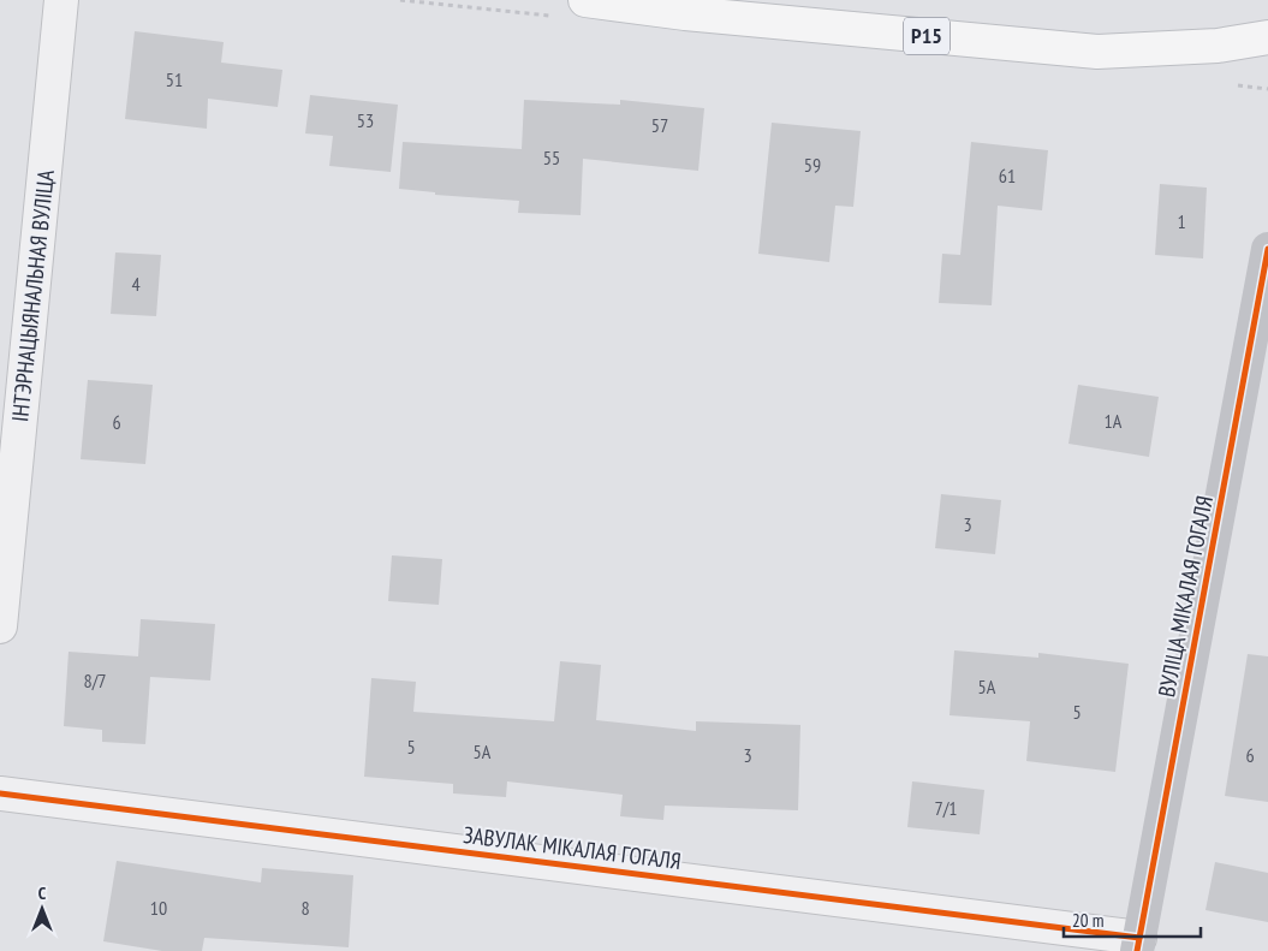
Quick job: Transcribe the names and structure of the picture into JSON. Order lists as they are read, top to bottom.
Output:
{
  "streets": {
    "main road": ["Р15"],
    "street": ["ІНТЭРНАЦЫЯНАЛЬНАЯ ВУЛІЦА", "ВУЛІЦА МІКАЛАЯ ГОГАЛЯ", "ЗАВУЛАК МІКАЛАЯ ГОГАЛЯ"]
  },
  "crossings": [
    ["ВУЛІЦА МІКАЛАЯ ГОГАЛЯ", "ЗАВУЛАК МІКАЛАЯ ГОГАЛЯ"]
  ],
  "house_numbers": [
    "51",
    "53",
    "57",
    "55",
    "59",
    "61",
    "1",
    "4",
    "1А",
    "6",
    "3",
    "8/7",
    "5А",
    "5",
    "5",
    "5А",
    "3",
    "6",
    "7/1",
    "10",
    "8"
  ],
  "scale_bar": "20 m",
  "north": "top"
}
